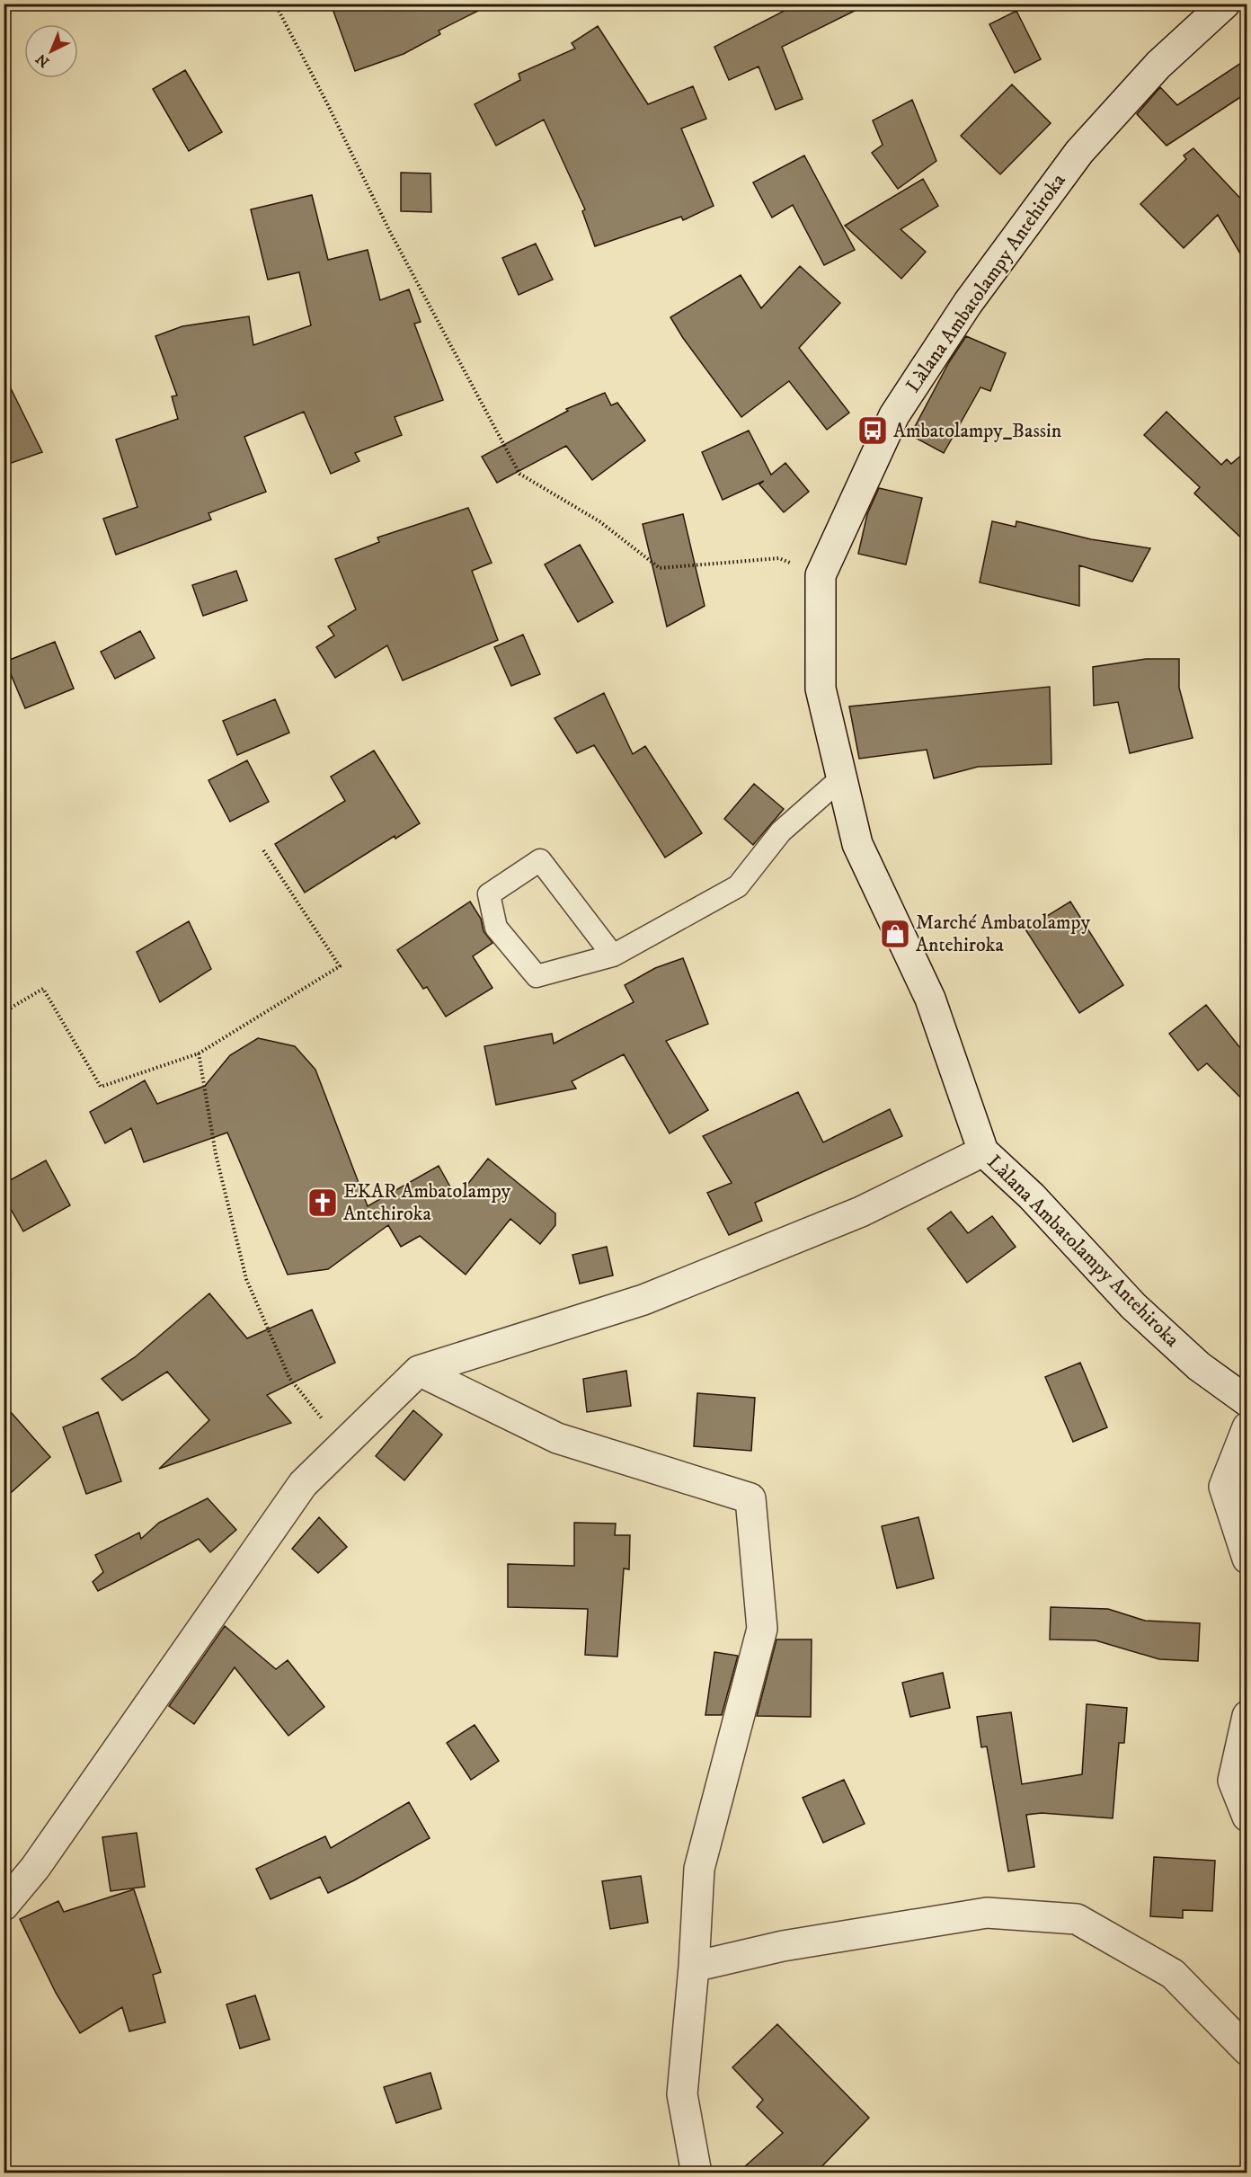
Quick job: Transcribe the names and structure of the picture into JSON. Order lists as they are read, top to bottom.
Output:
{
  "streets": {
    "street": ["Làlana Ambatolampy Antehiroka"]
  },
  "places": {
    "bus stop": ["Ambatolampy_Bassin"],
    "shop": ["Marché Ambatolampy Antehiroka"],
    "church": ["EKAR Ambatolampy Antehiroka"]
  },
  "north": "bottom left"
}
